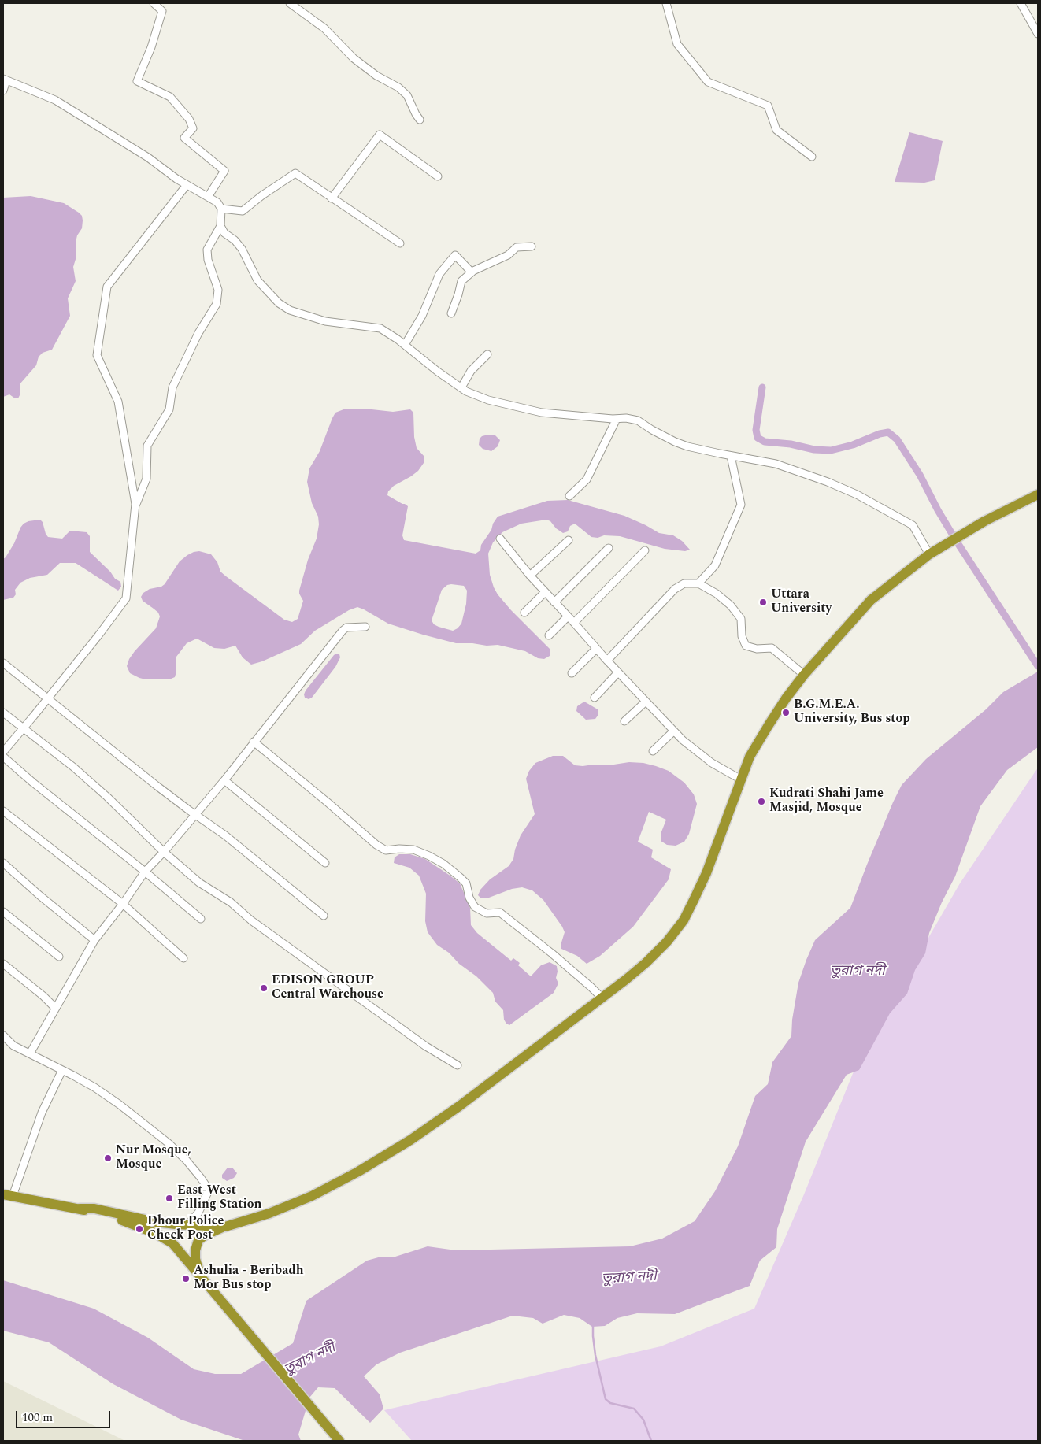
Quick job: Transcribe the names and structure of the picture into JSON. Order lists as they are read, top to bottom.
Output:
{
  "water": ["তুরাগ নদী"],
  "places": [
    "Uttara University",
    "B.G.M.E.A. University, Bus stop",
    "Kudrati Shahi Jame Masjid, Mosque",
    "EDISON GROUP Central Warehouse",
    "Nur Mosque, Mosque",
    "East-West Filling Station",
    "Dhour Police Check Post",
    "Ashulia - Beribadh Mor Bus stop"
  ],
  "scale_bar": "100 m"
}
